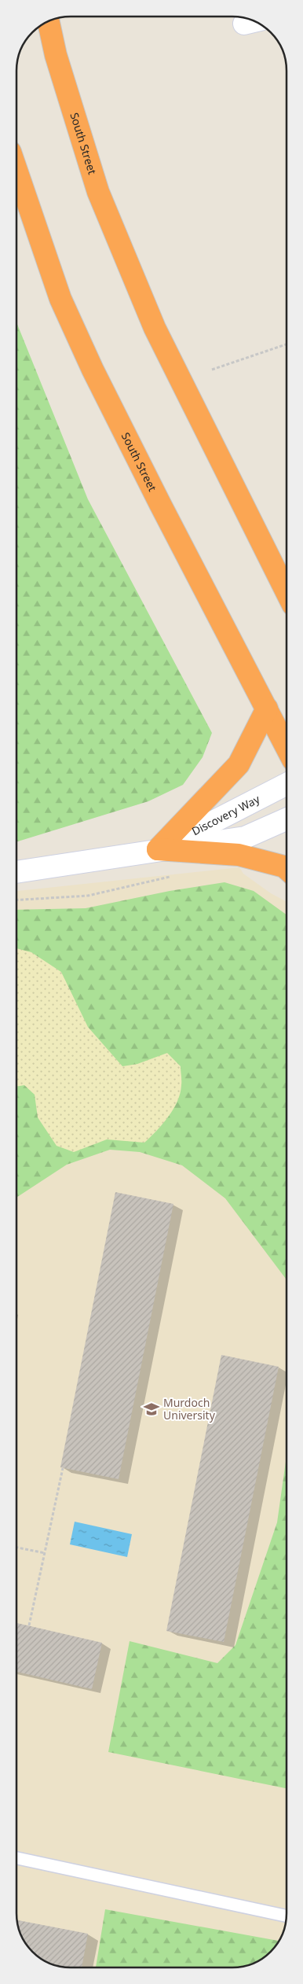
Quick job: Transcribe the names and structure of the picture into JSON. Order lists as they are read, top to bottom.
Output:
{
  "streets": {
    "highway": ["South Street"],
    "street": ["Discovery Way"]
  },
  "places": {
    "school or university": ["Murdoch University"]
  }
}
